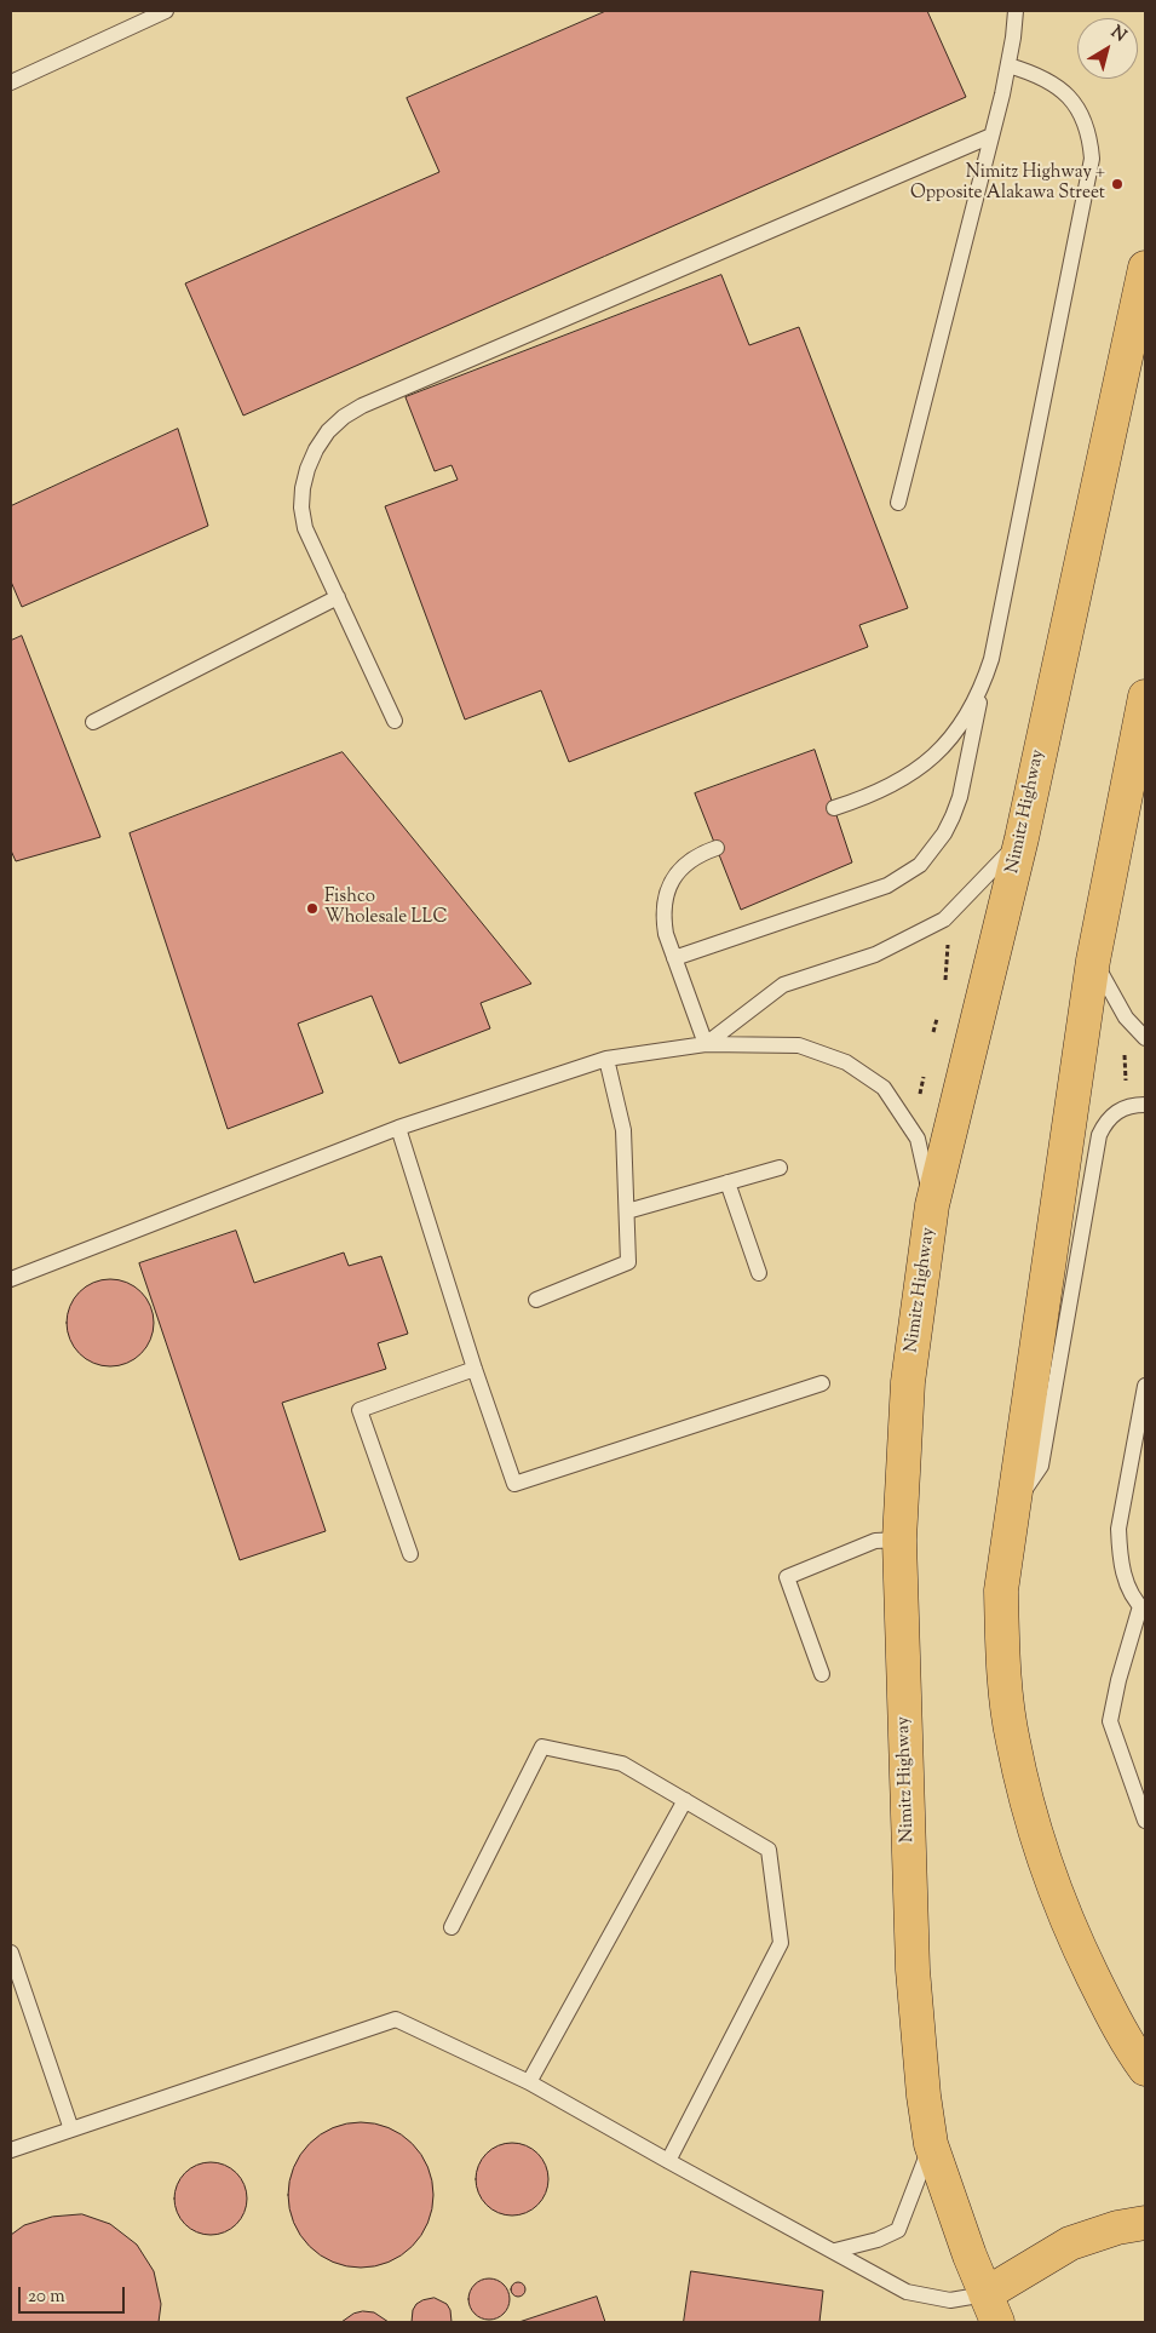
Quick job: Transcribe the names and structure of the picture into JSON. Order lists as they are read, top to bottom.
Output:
{
  "streets": {
    "main road": ["Nimitz Highway"]
  },
  "places": ["Nimitz Highway + Opposite Alakawa Street", "Fishco Wholesale LLC"],
  "scale_bar": "20 m",
  "north": "top right"
}
